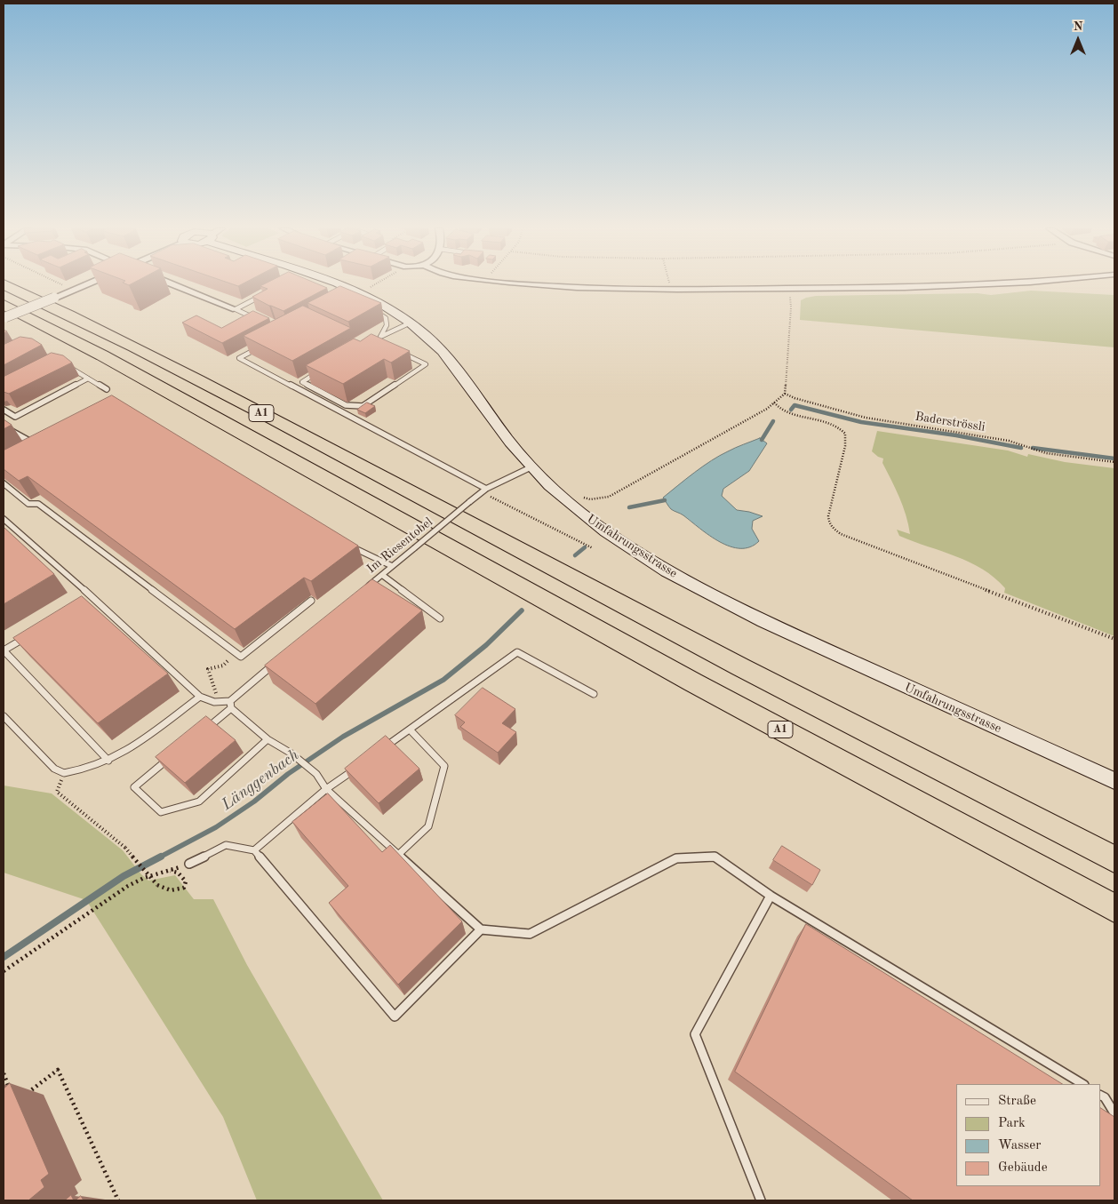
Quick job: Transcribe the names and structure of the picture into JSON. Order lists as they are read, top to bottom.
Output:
{
  "streets": {
    "highway": ["A1"],
    "main road": ["Umfahrungsstrasse"],
    "lane": ["Im Riesentobel"],
    "path": ["Baderströssli"]
  },
  "crossings": [
    ["Im Riesentobel", "Umfahrungsstrasse"]
  ],
  "water": ["Länggenbach"],
  "legend": [
    "Straße",
    "Park",
    "Wasser",
    "Gebäude"
  ],
  "north": "top"
}
